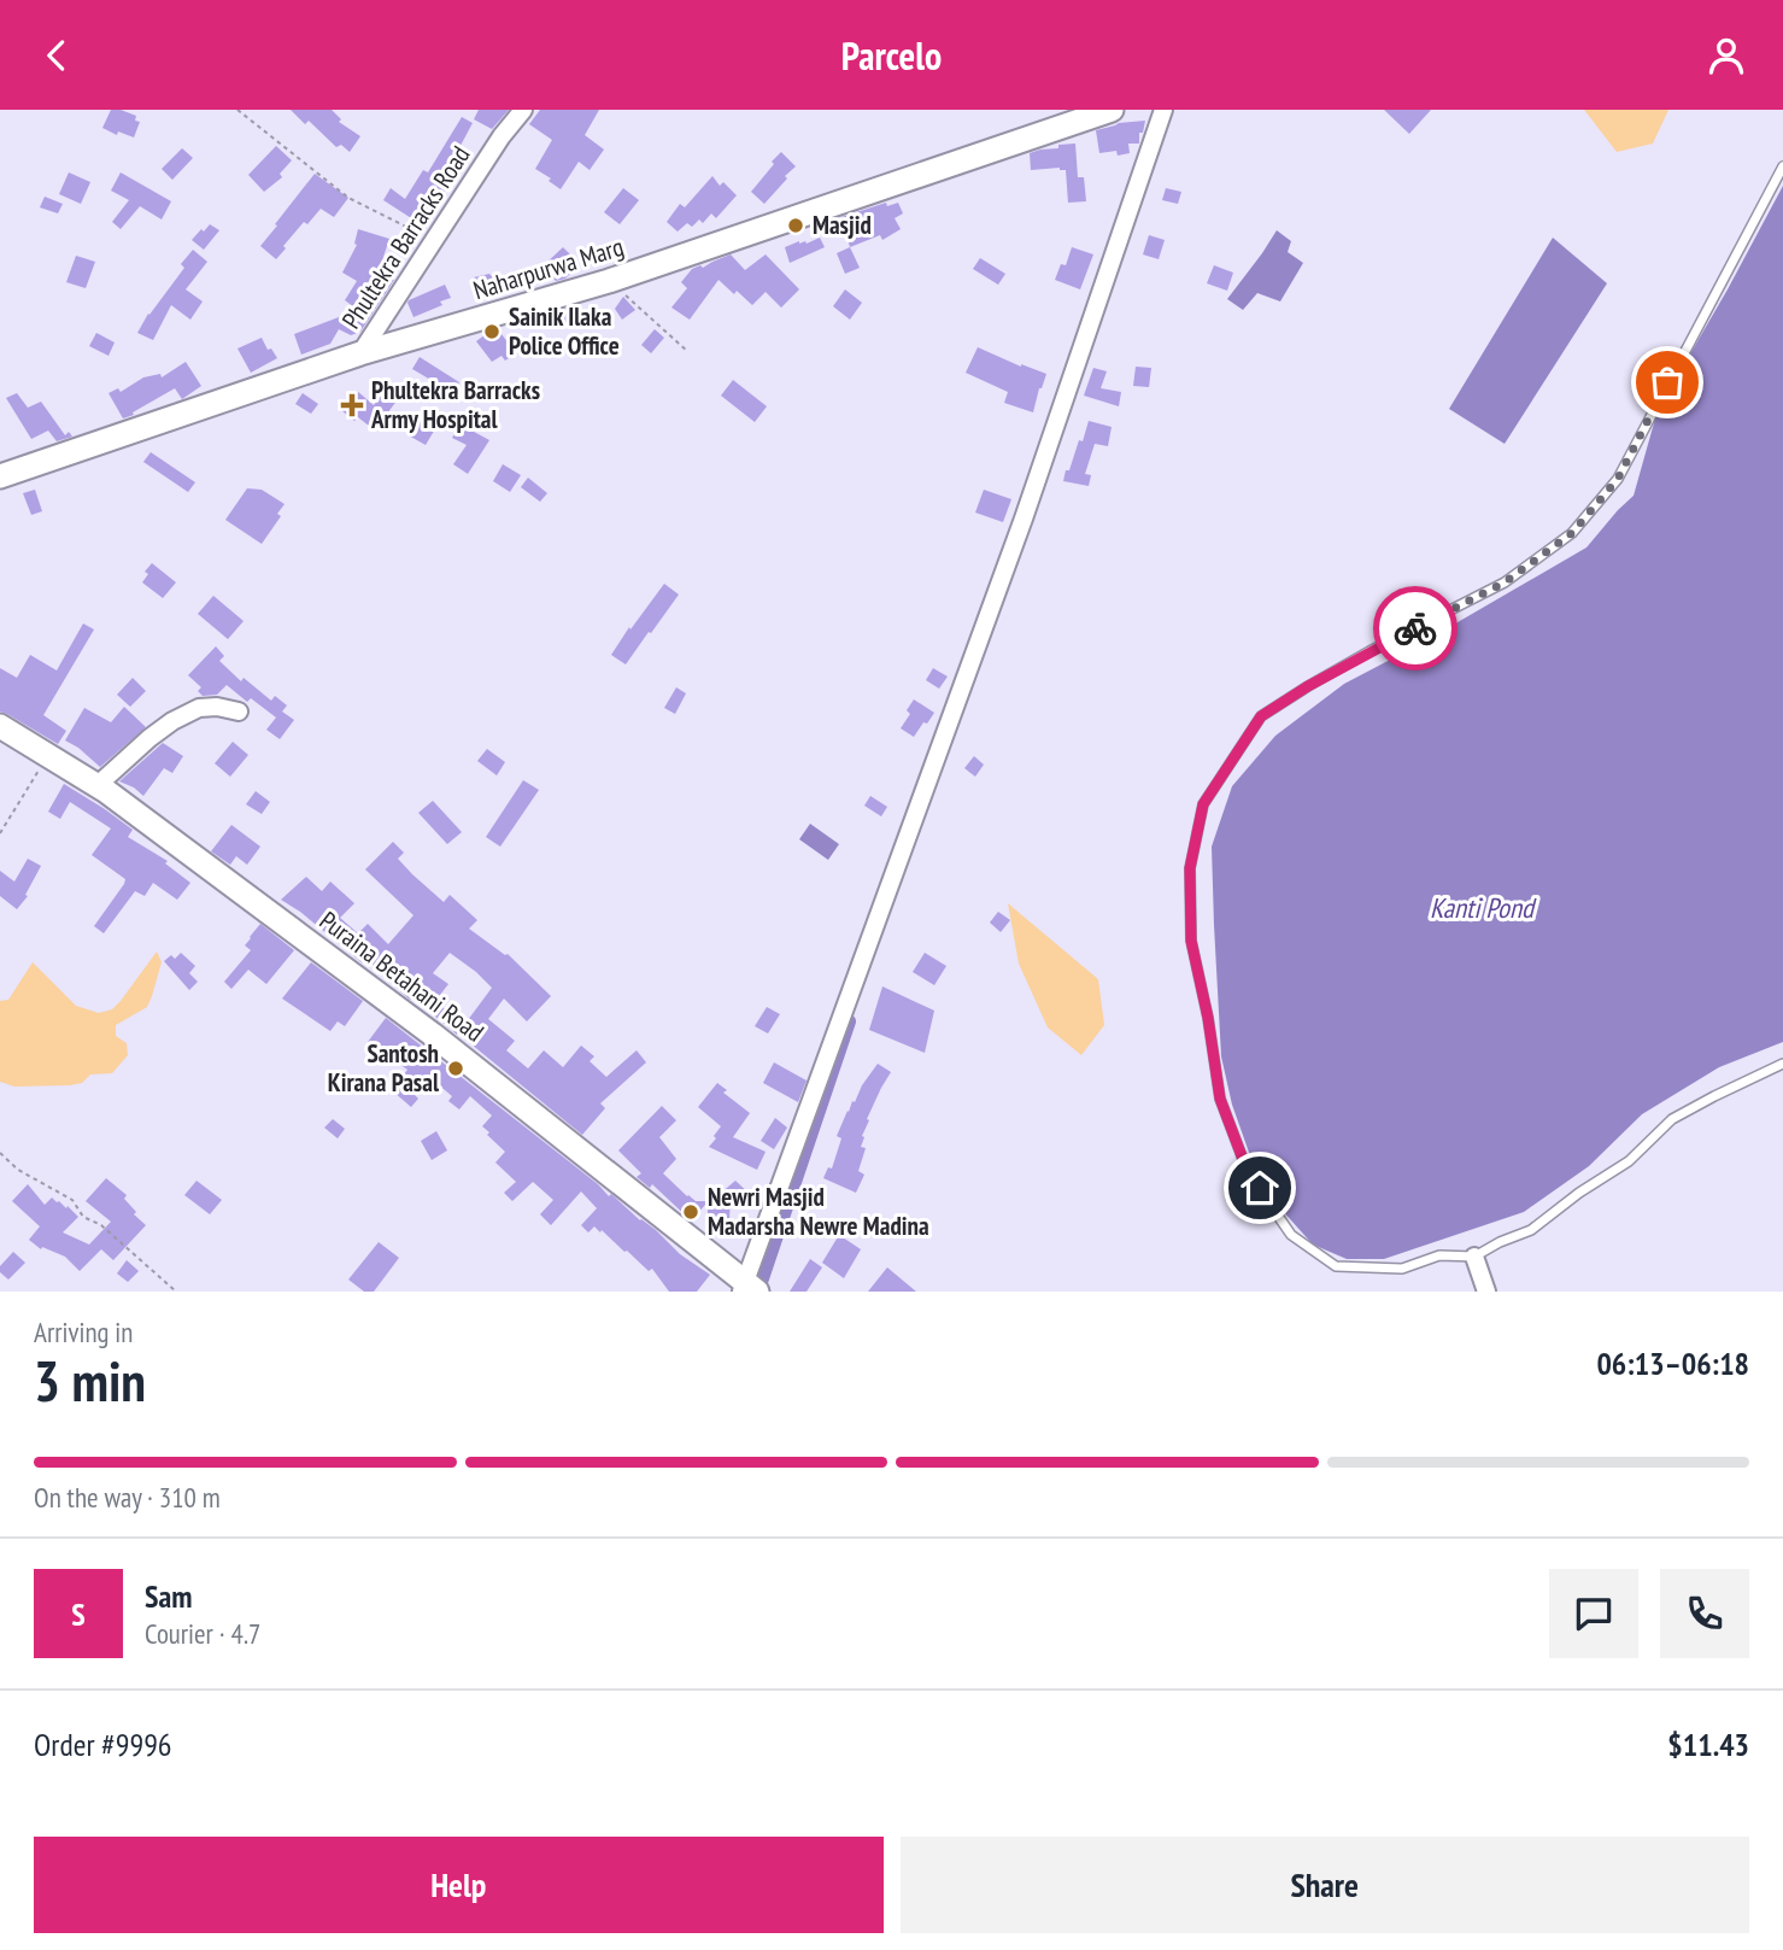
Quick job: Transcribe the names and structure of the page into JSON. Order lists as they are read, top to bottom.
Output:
{
  "streets": {
    "main road": ["Naharpurwa Marg", "Puraina Betahani Road"],
    "street": ["Phultekra Barracks Road"]
  },
  "crossings": [
    ["Phultekra Barracks Road", "Naharpurwa Marg"]
  ],
  "water": ["Kanti Pond"],
  "places": {
    "other": [
      "Masjid",
      "Sainik Ilaka Police Office",
      "Santosh Kirana Pasal",
      "Newri Masjid Madarsha Newre Madina"
    ],
    "health": ["Phultekra Barracks Army Hospital"]
  },
  "page": {
    "header": "Parcelo",
    "heading": ["3 min", "Arriving in", "06:13–06:18"],
    "panel": [
      "Sam",
      "Courier · 4.7",
      "Order #9996",
      "$11.43"
    ],
    "bar": "On the way · 310 m",
    "round": "S",
    "buttons": ["Help", "Share"]
  }
}
